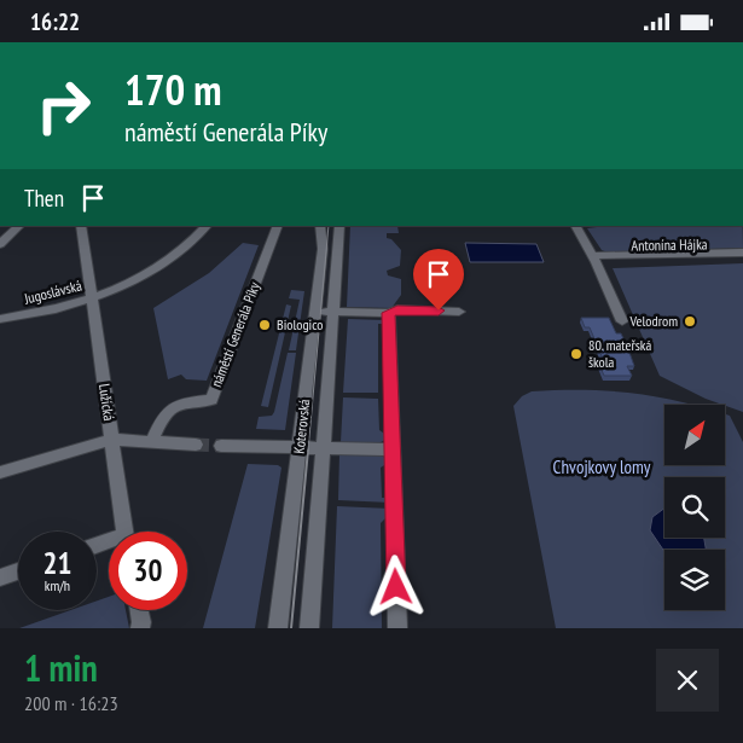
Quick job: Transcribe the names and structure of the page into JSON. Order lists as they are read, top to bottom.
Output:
{
  "streets": {
    "street": [
      "Antonína Hájka",
      "Jugoslávská",
      "náměstí Generála Píky",
      "Lužická",
      "Koterovská"
    ]
  },
  "crossings": [
    ["Jugoslávská", "Lužická"]
  ],
  "parks": ["Chvojkovy lomy"],
  "places": ["Velodrom", "Biologico", "80. mateřská škola"],
  "north": "top right",
  "page": {
    "status": "16:22",
    "turn": ["170 m", "náměstí Generála Píky"],
    "then": "Then",
    "speed": "21 km/h",
    "limit": "30",
    "heading": ["1 min", "200 m · 16:23"]
  }
}
